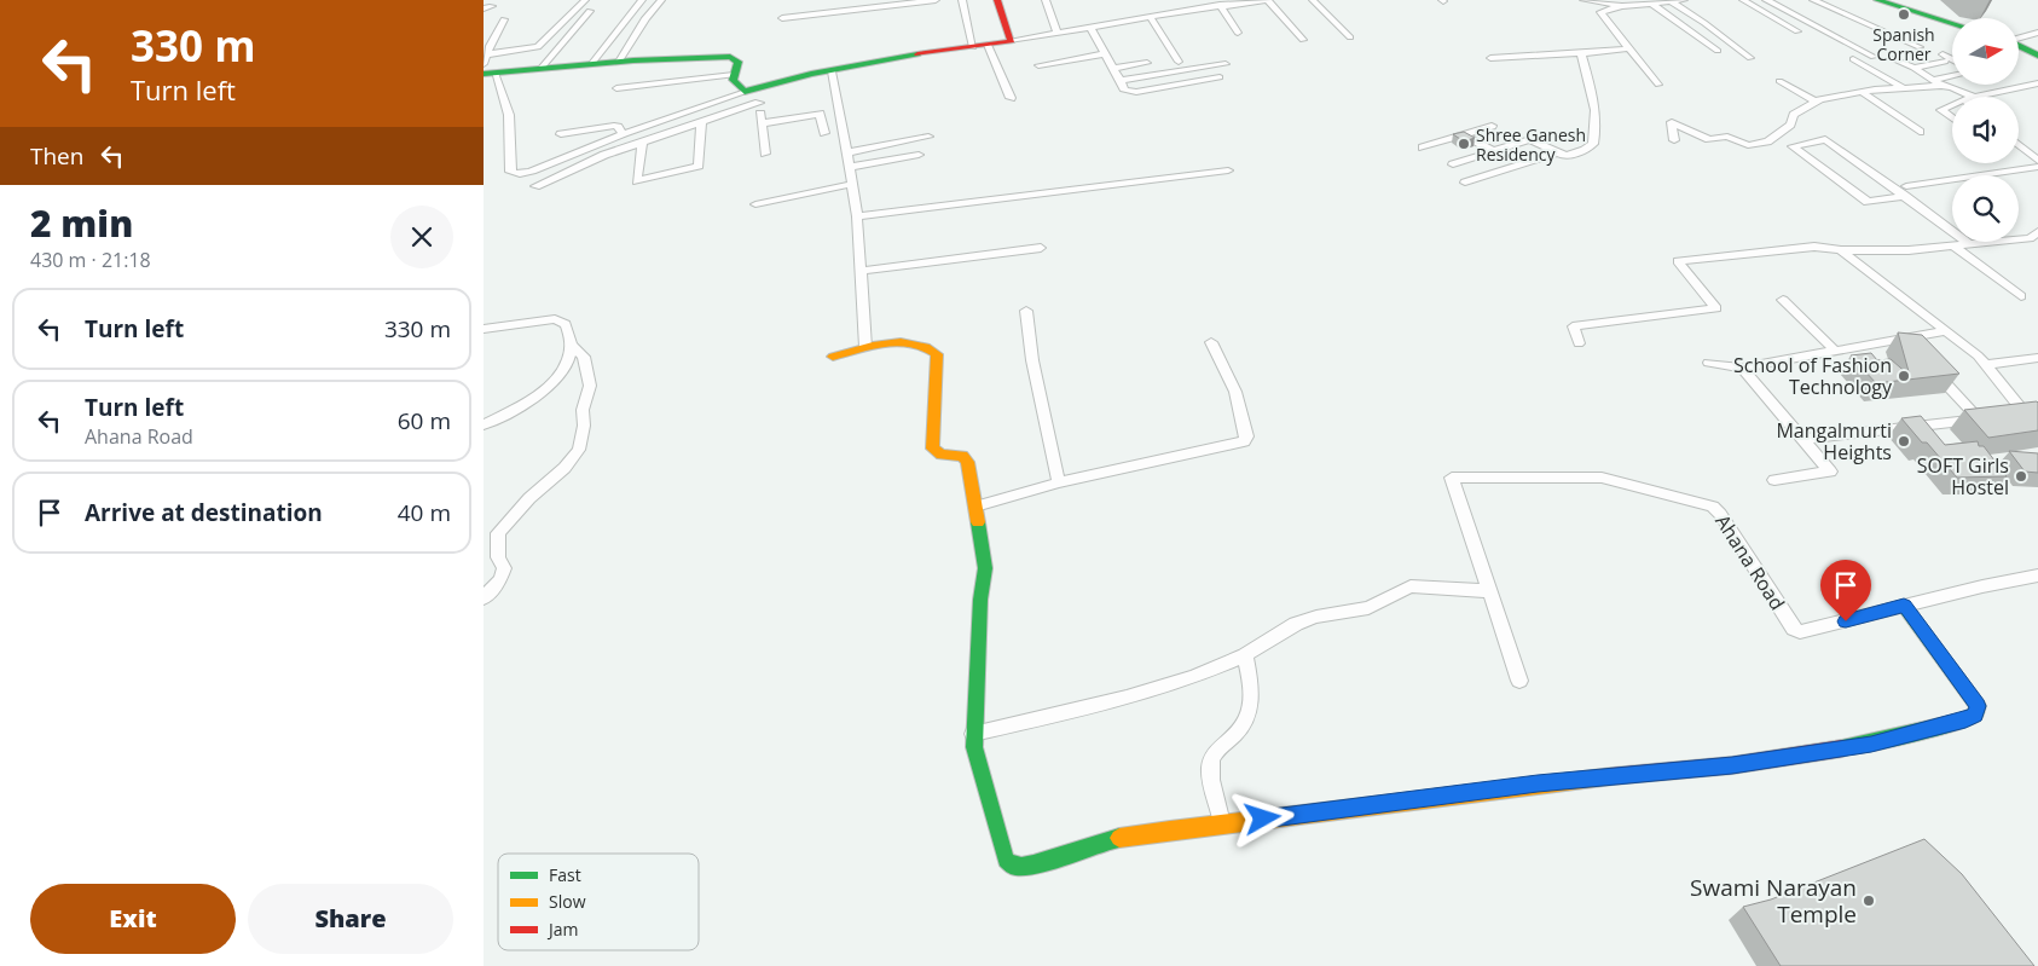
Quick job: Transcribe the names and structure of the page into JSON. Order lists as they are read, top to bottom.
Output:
{
  "streets": {
    "street": ["Ahana Road"]
  },
  "places": [
    "Spanish Corner",
    "Shree Ganesh Residency",
    "School of Fashion Technology",
    "Mangalmurti Heights",
    "SOFT Girls Hostel",
    "Swami Narayan Temple"
  ],
  "legend": ["Fast", "Slow", "Jam"],
  "north": "right",
  "page": {
    "turn": ["330 m", "Turn left"],
    "then": "Then",
    "heading": ["2 min", "430 m · 21:18"],
    "list": [
      {
        "name": "Turn left",
        "value": "330 m"
      },
      {
        "name": "Turn left",
        "note": "Ahana Road",
        "value": "60 m"
      },
      {
        "name": "Arrive at destination",
        "value": "40 m"
      }
    ],
    "buttons": ["Exit", "Share"]
  }
}
